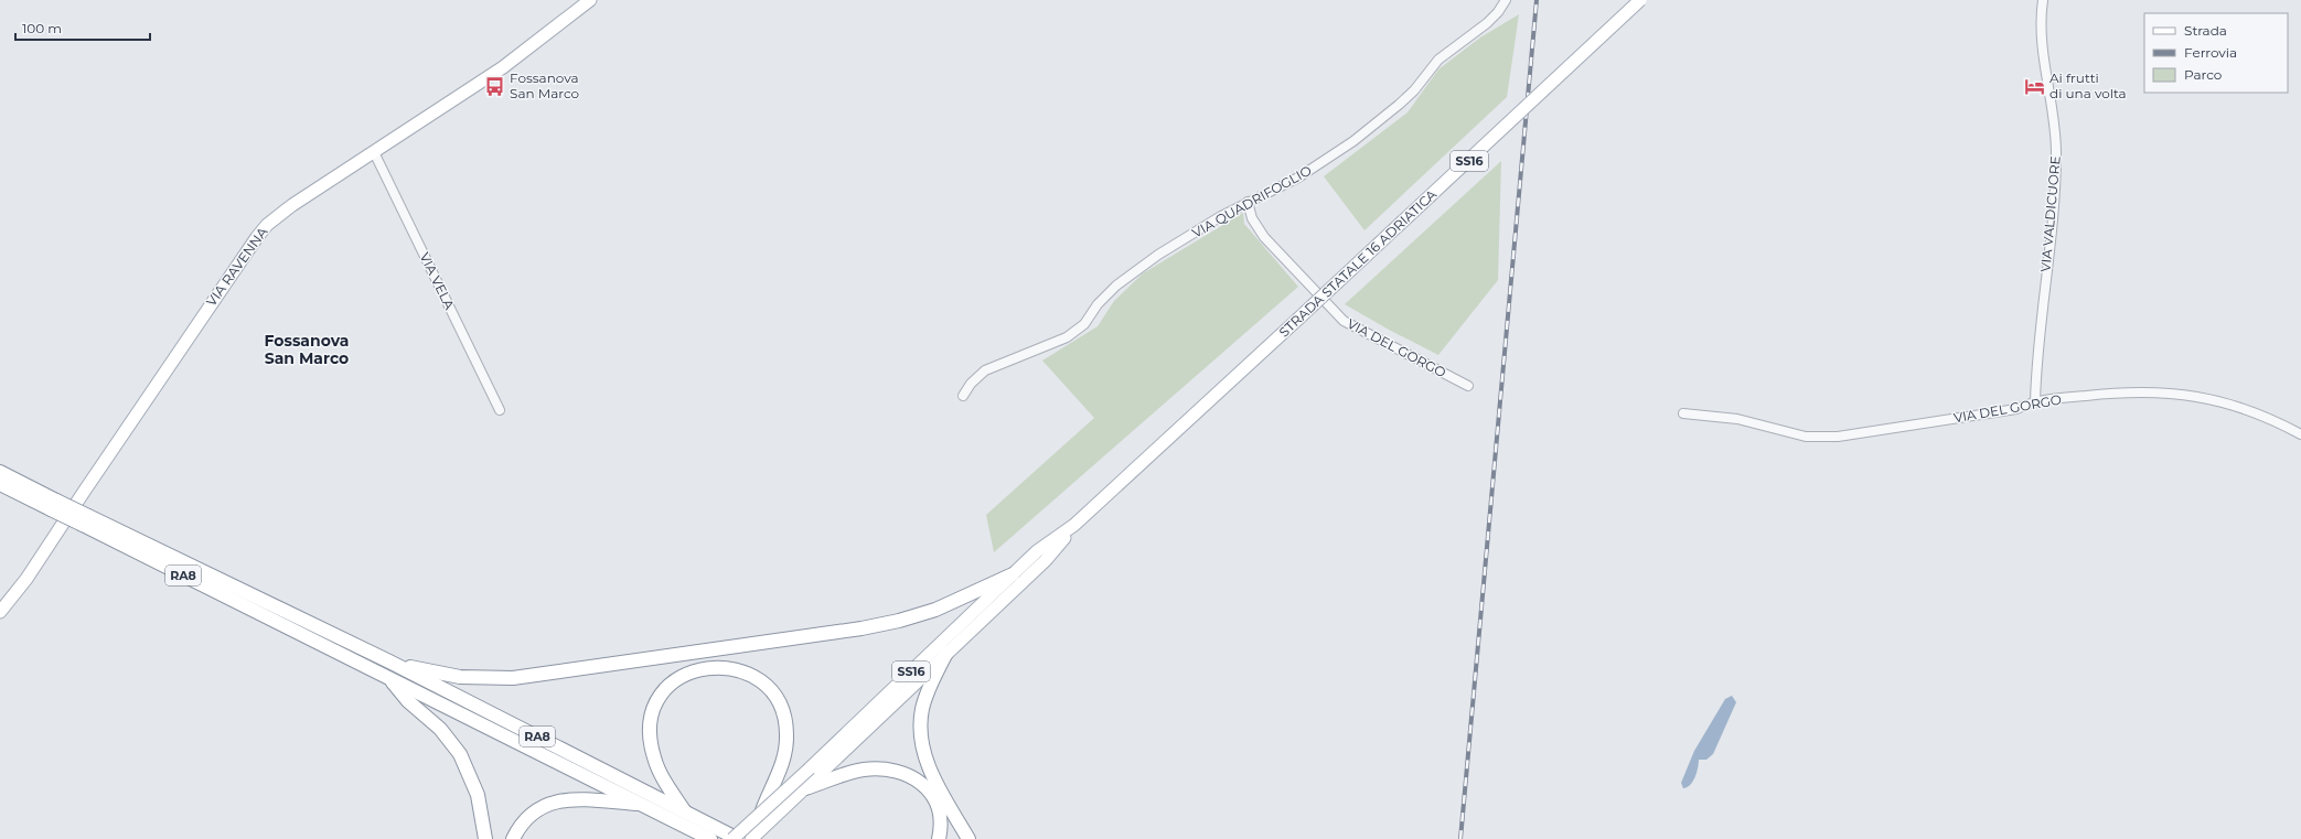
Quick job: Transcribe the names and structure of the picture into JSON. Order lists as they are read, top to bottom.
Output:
{
  "streets": {
    "highway": ["RA8"],
    "main road": ["SS16", "STRADA STATALE 16 ADRIATICA", "VIA RAVENNA"],
    "street": [
      "VIA QUADRIFOGLIO",
      "VIA VALDICUORE",
      "VIA VELA",
      "VIA DEL GORGO"
    ]
  },
  "crossings": [
    ["VIA QUADRIFOGLIO", "VIA DEL GORGO"],
    ["VIA VALDICUORE", "VIA DEL GORGO"],
    ["VIA RAVENNA", "VIA VELA"]
  ],
  "districts": ["Fossanova San Marco"],
  "places": {
    "bus stop": ["Fossanova San Marco"],
    "hotel": ["Ai frutti di una volta"]
  },
  "legend": ["Strada", "Ferrovia", "Parco"],
  "scale_bar": "100 m"
}
